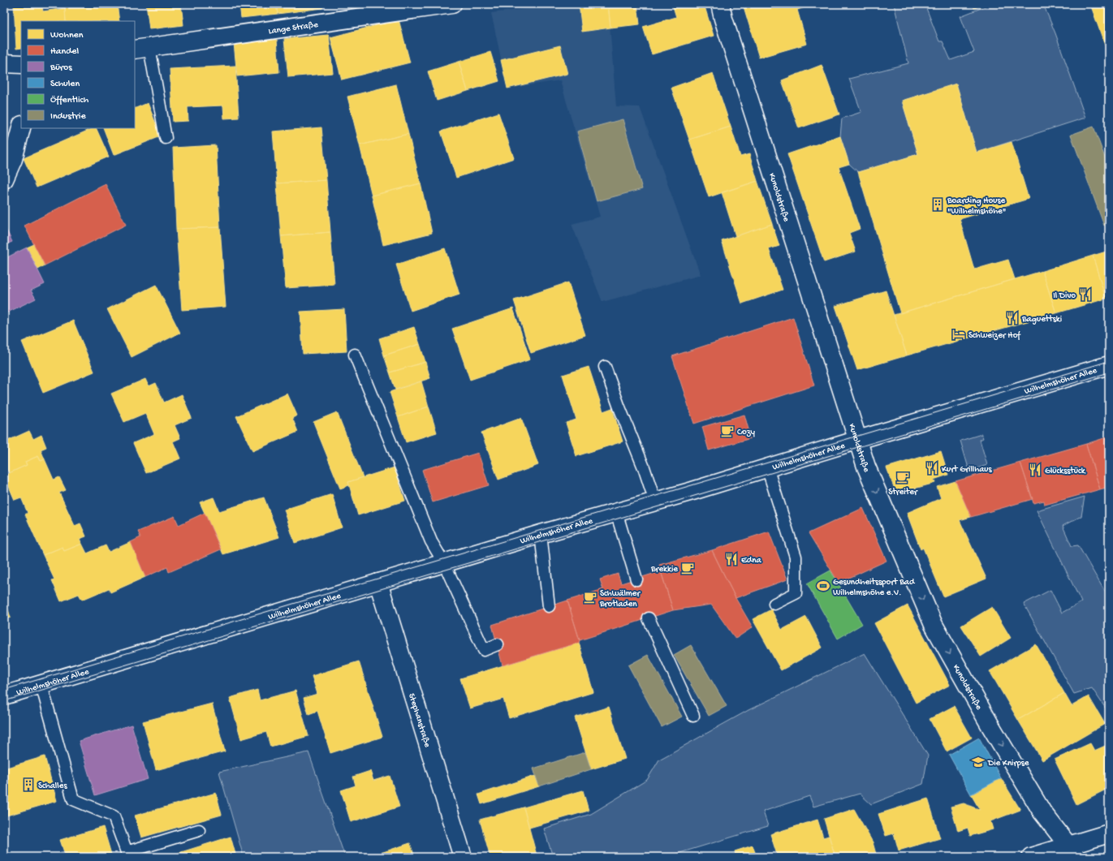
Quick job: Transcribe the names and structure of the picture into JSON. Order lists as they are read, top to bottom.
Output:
{
  "streets": {
    "street": [
      "Lange Straße",
      "Kunoldstraße",
      "Wilhelmshöher Allee",
      "Stephanstraße"
    ]
  },
  "crossings": [
    ["Kunoldstraße", "Wilhelmshöher Allee"],
    ["Wilhelmshöher Allee", "Stephanstraße"]
  ],
  "one_way": ["Kunoldstraße"],
  "places": {
    "building": ["Boarding House \"Wilhelmshöhe\"", "Schalles"],
    "restaurant": [
      "Il Divo",
      "Baguettski",
      "Kurt Grillhaus",
      "Glücksstück",
      "Edna"
    ],
    "hotel": ["Schweizer Hof"],
    "cafe": [
      "Cozy",
      "Streiter",
      "Brekkie",
      "Schwälmer Brotladen"
    ],
    "sports": ["Gesundheitssport Bad Wilhelmshöhe e.V."],
    "school or university": ["Die Knirpse"]
  },
  "legend": [
    "Wohnen",
    "Handel",
    "Büros",
    "Schulen",
    "Öffentlich",
    "Industrie"
  ]
}
